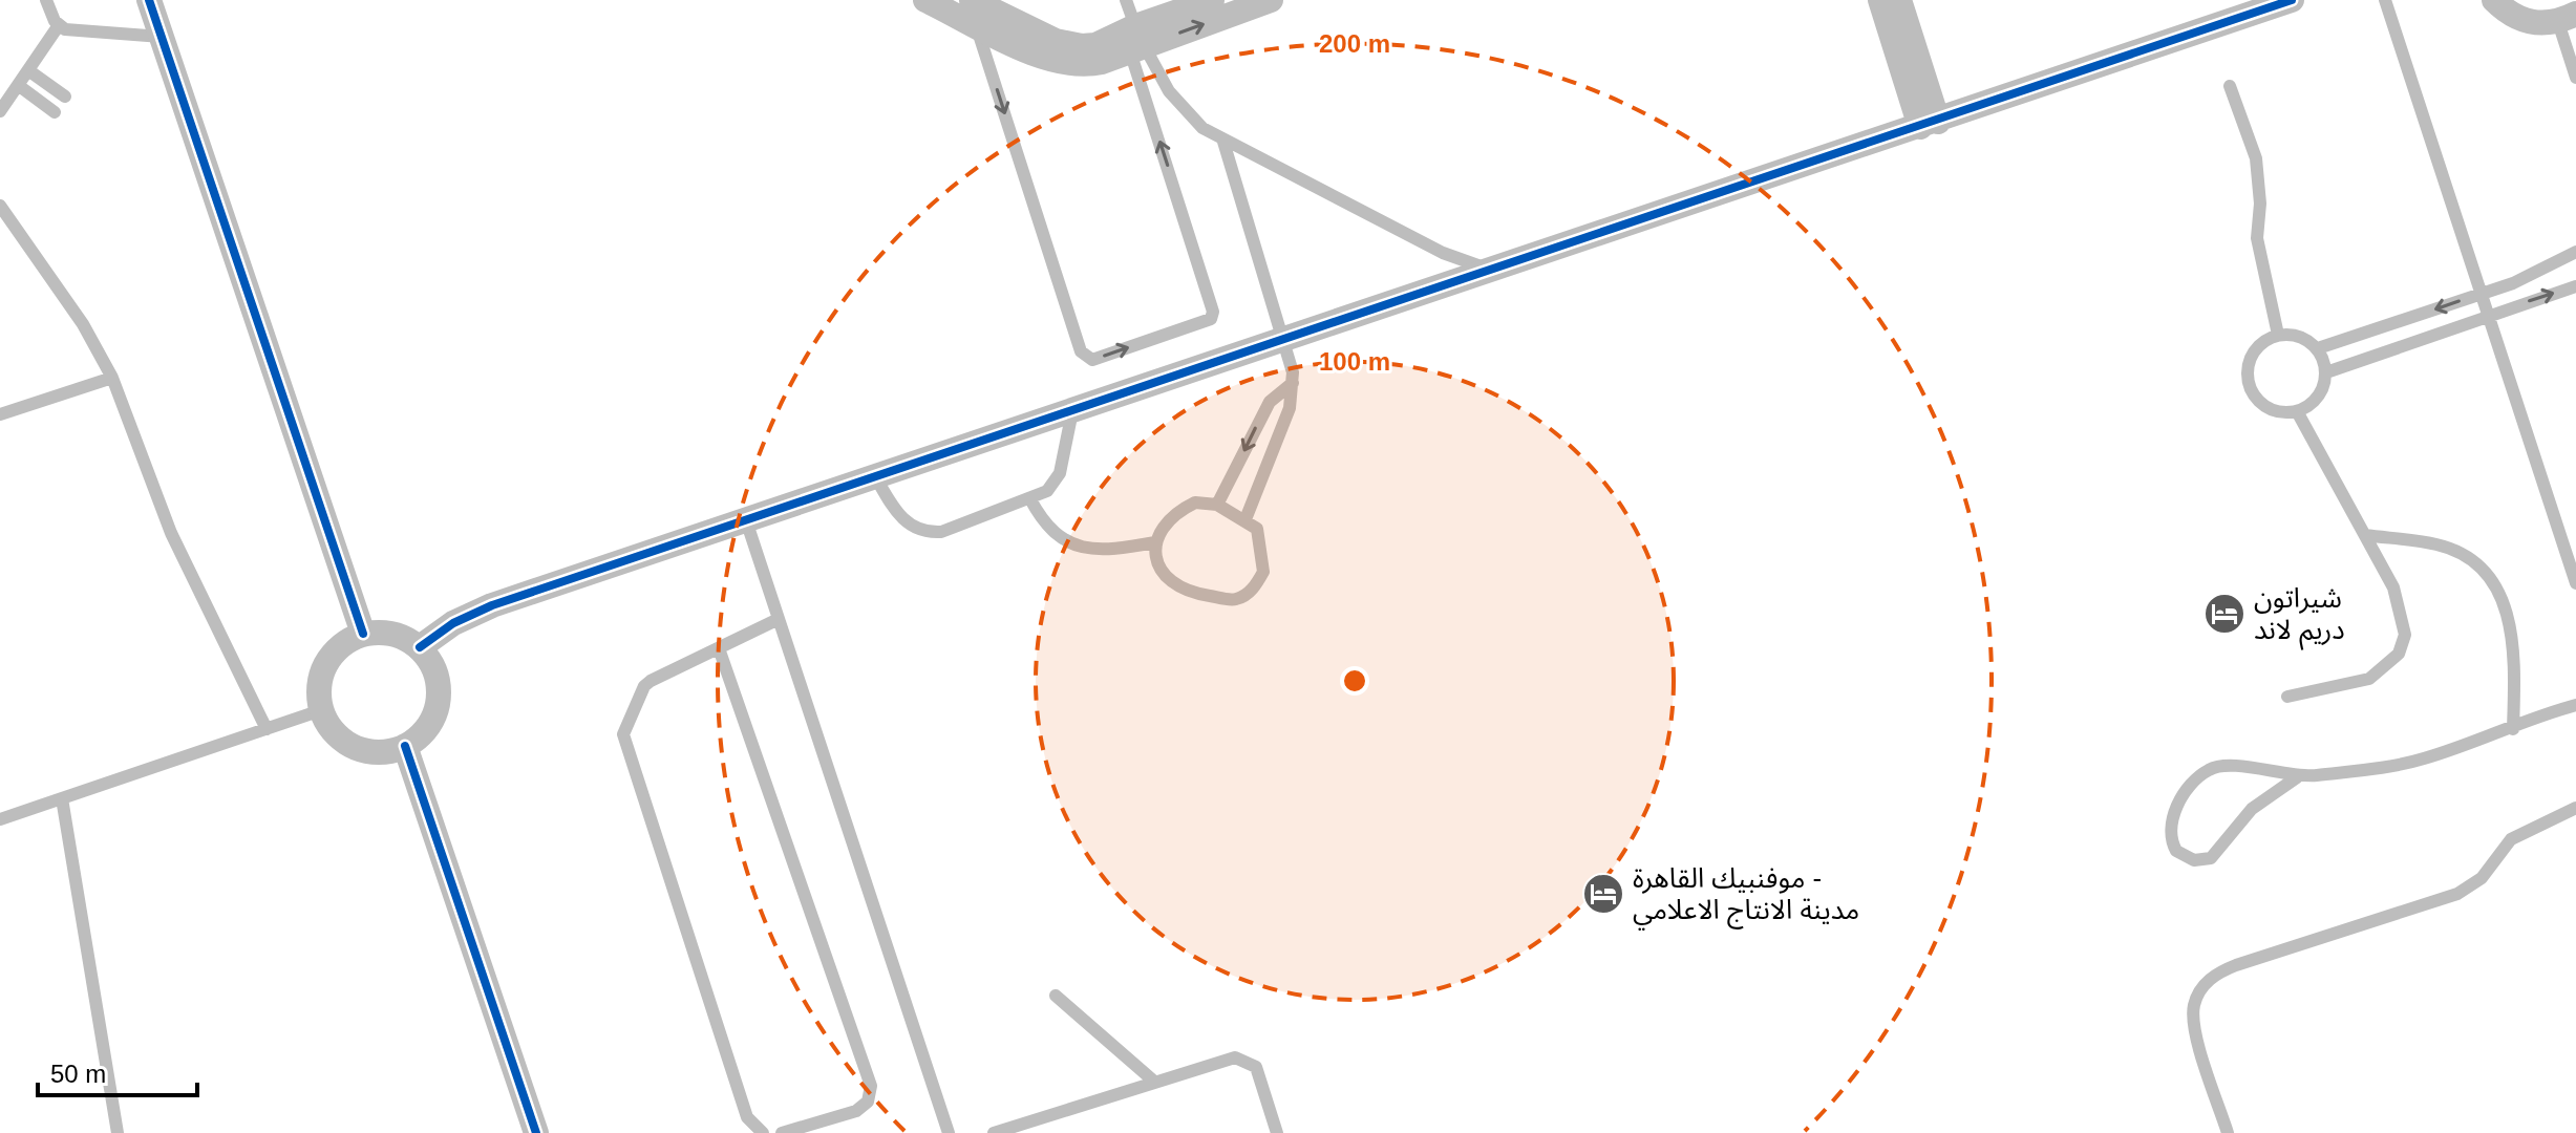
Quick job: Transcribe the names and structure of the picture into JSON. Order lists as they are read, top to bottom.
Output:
{
  "places": {
    "hotel": ["شيراتون دريم لاند", "موفنبيك القاهرة - مدينة الانتاج الاعلامي"]
  },
  "scale_bar": "50 m",
  "rings": ["200 m", "100 m"]
}
